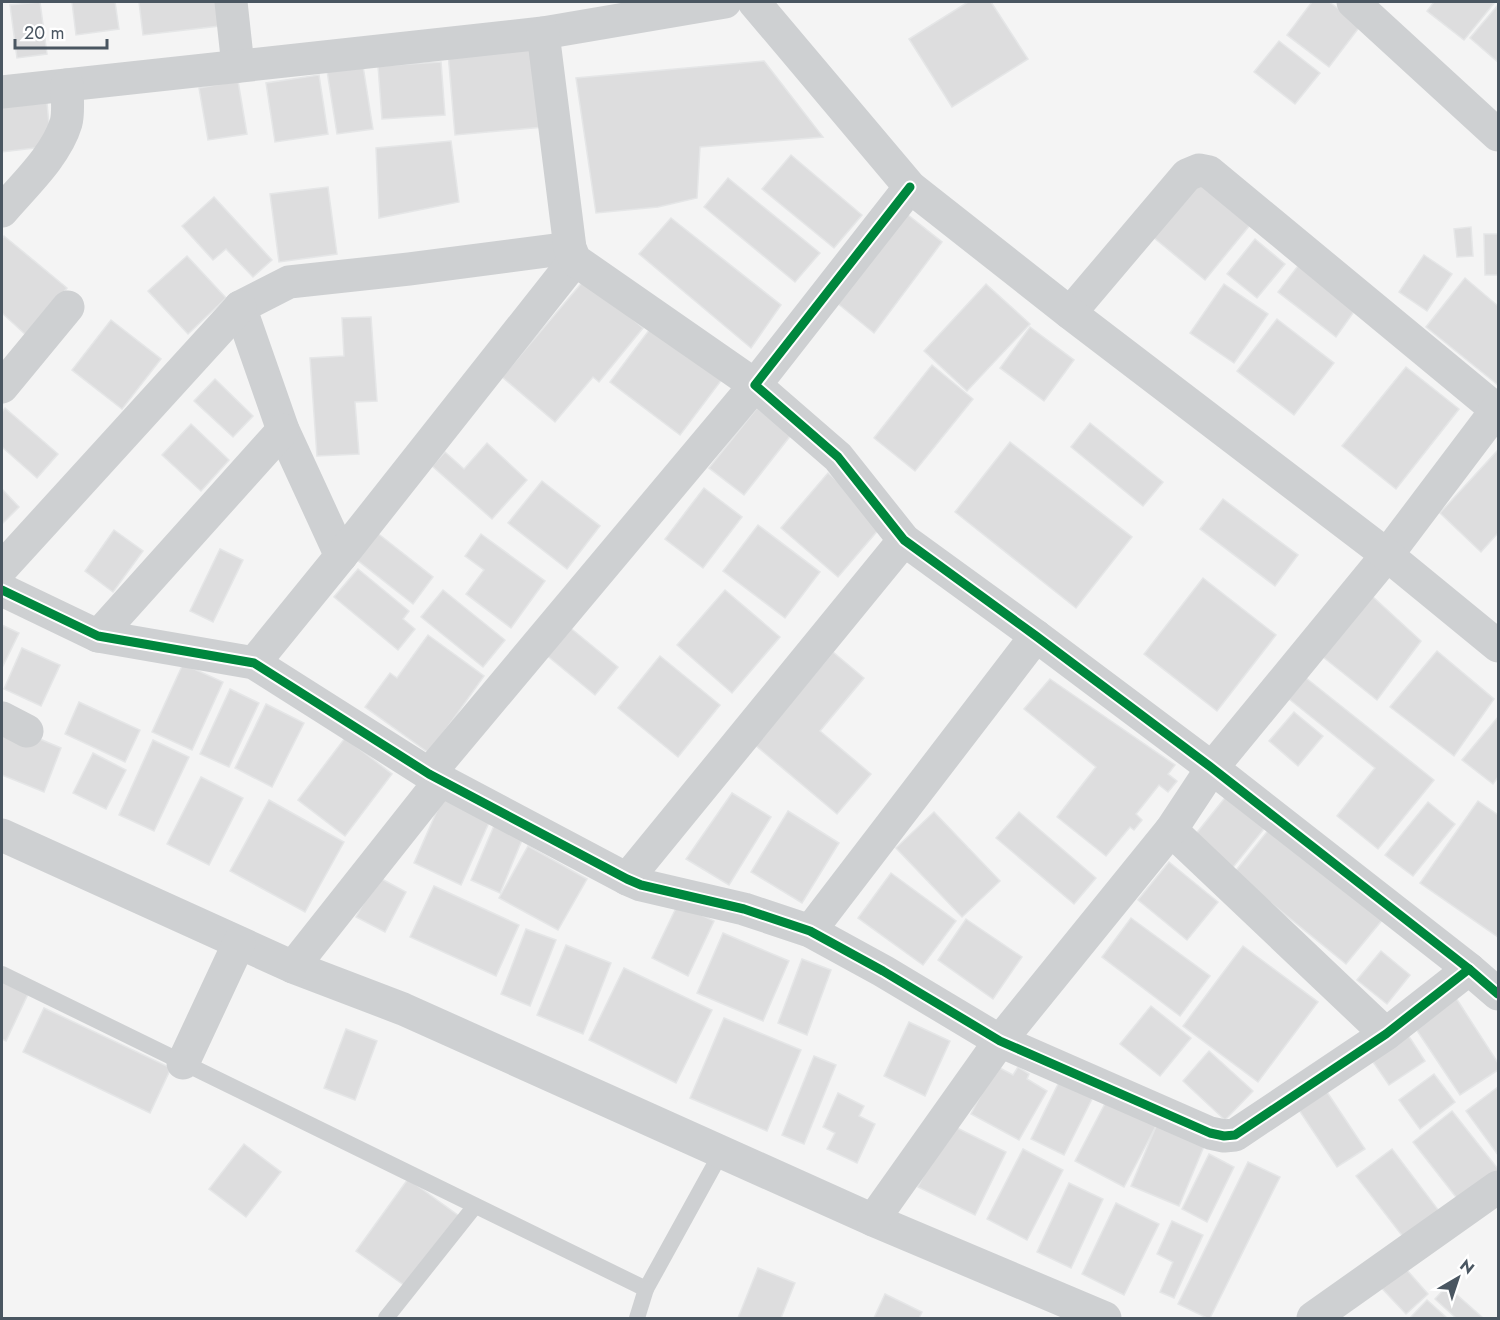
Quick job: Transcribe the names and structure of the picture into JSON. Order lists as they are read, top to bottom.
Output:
{
  "scale_bar": "20 m",
  "north": "top right"
}
